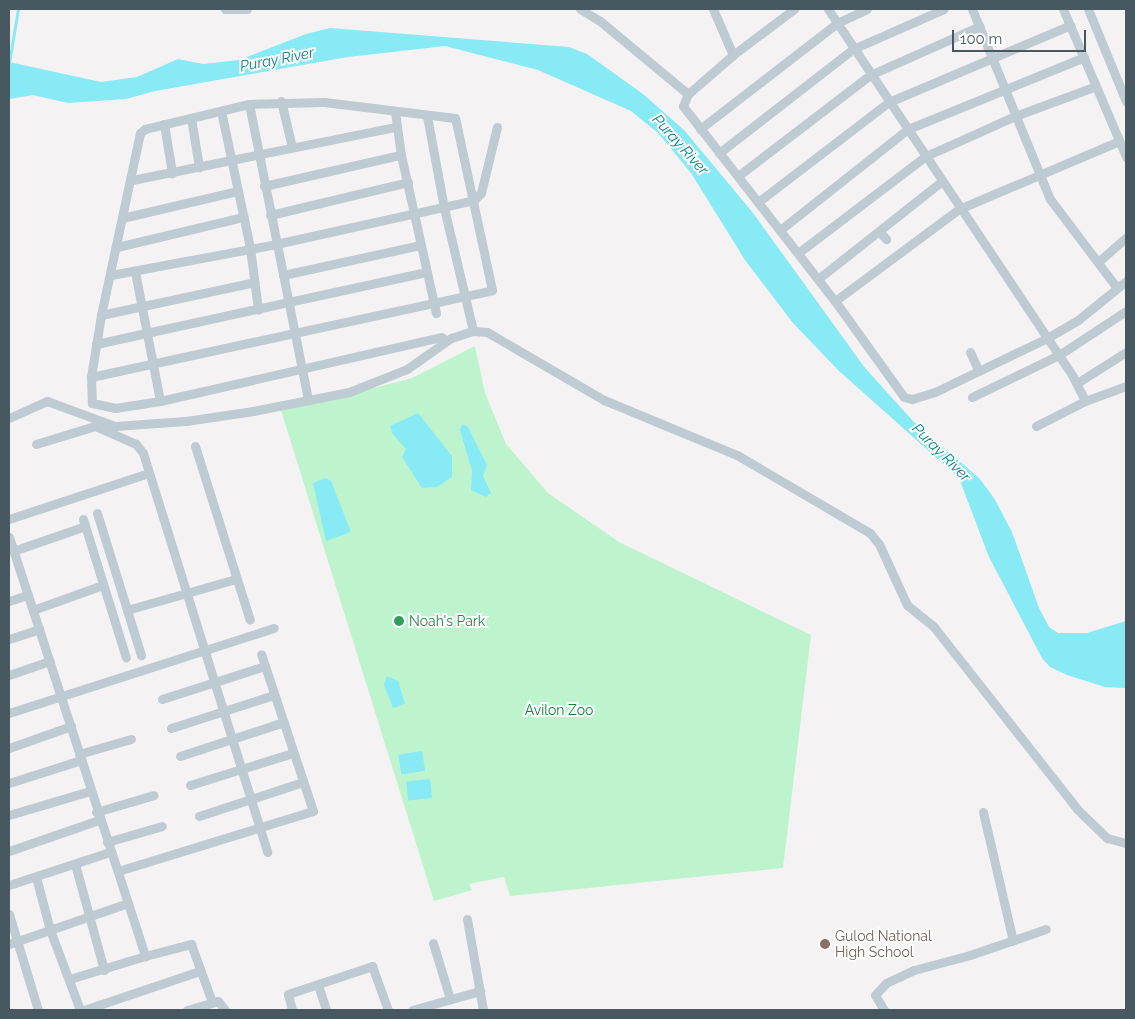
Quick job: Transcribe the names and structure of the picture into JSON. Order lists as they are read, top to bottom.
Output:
{
  "water": ["Puray River"],
  "parks": ["Avilon Zoo"],
  "places": ["Noah's Park", "Gulod National High School"],
  "scale_bar": "100 m"
}
